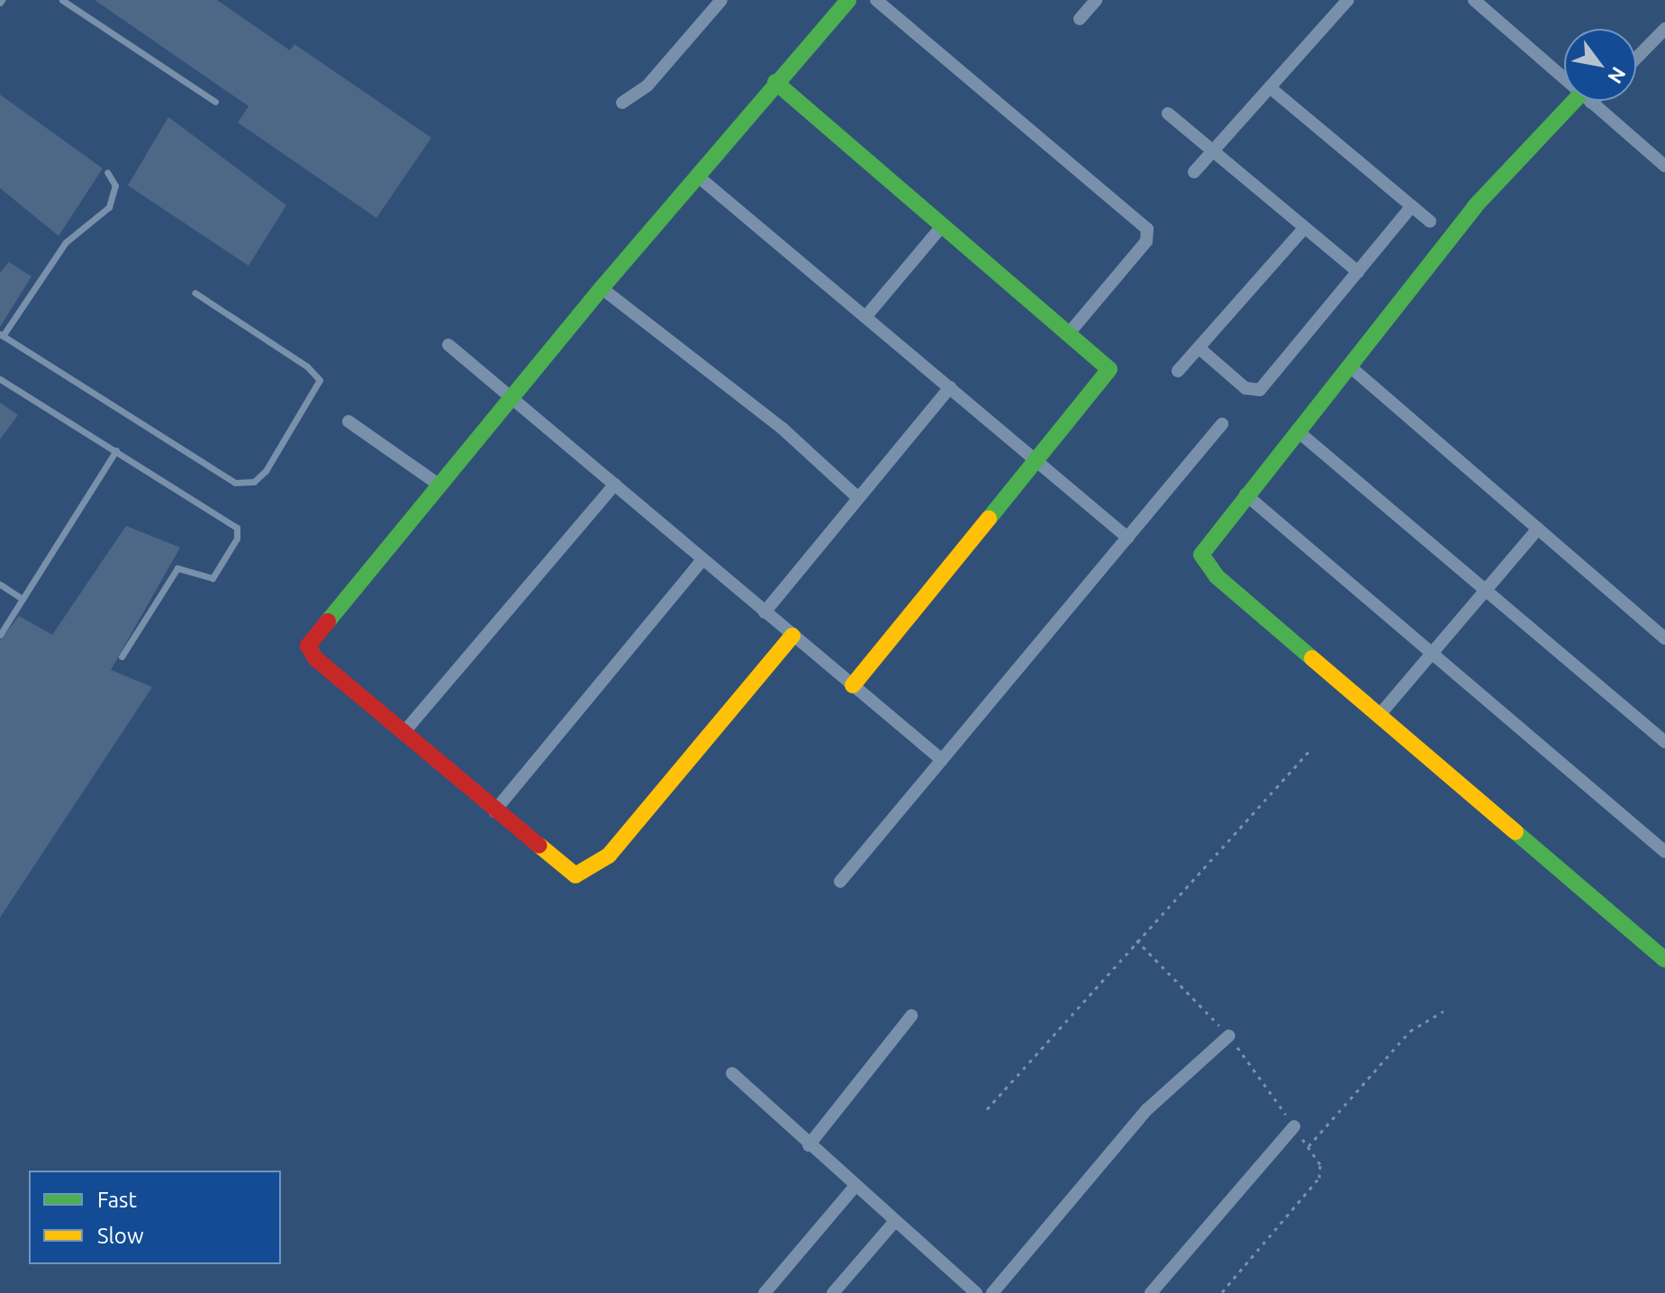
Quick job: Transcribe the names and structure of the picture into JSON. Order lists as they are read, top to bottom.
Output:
{
  "legend": ["Fast", "Slow"],
  "north": "bottom right"
}
